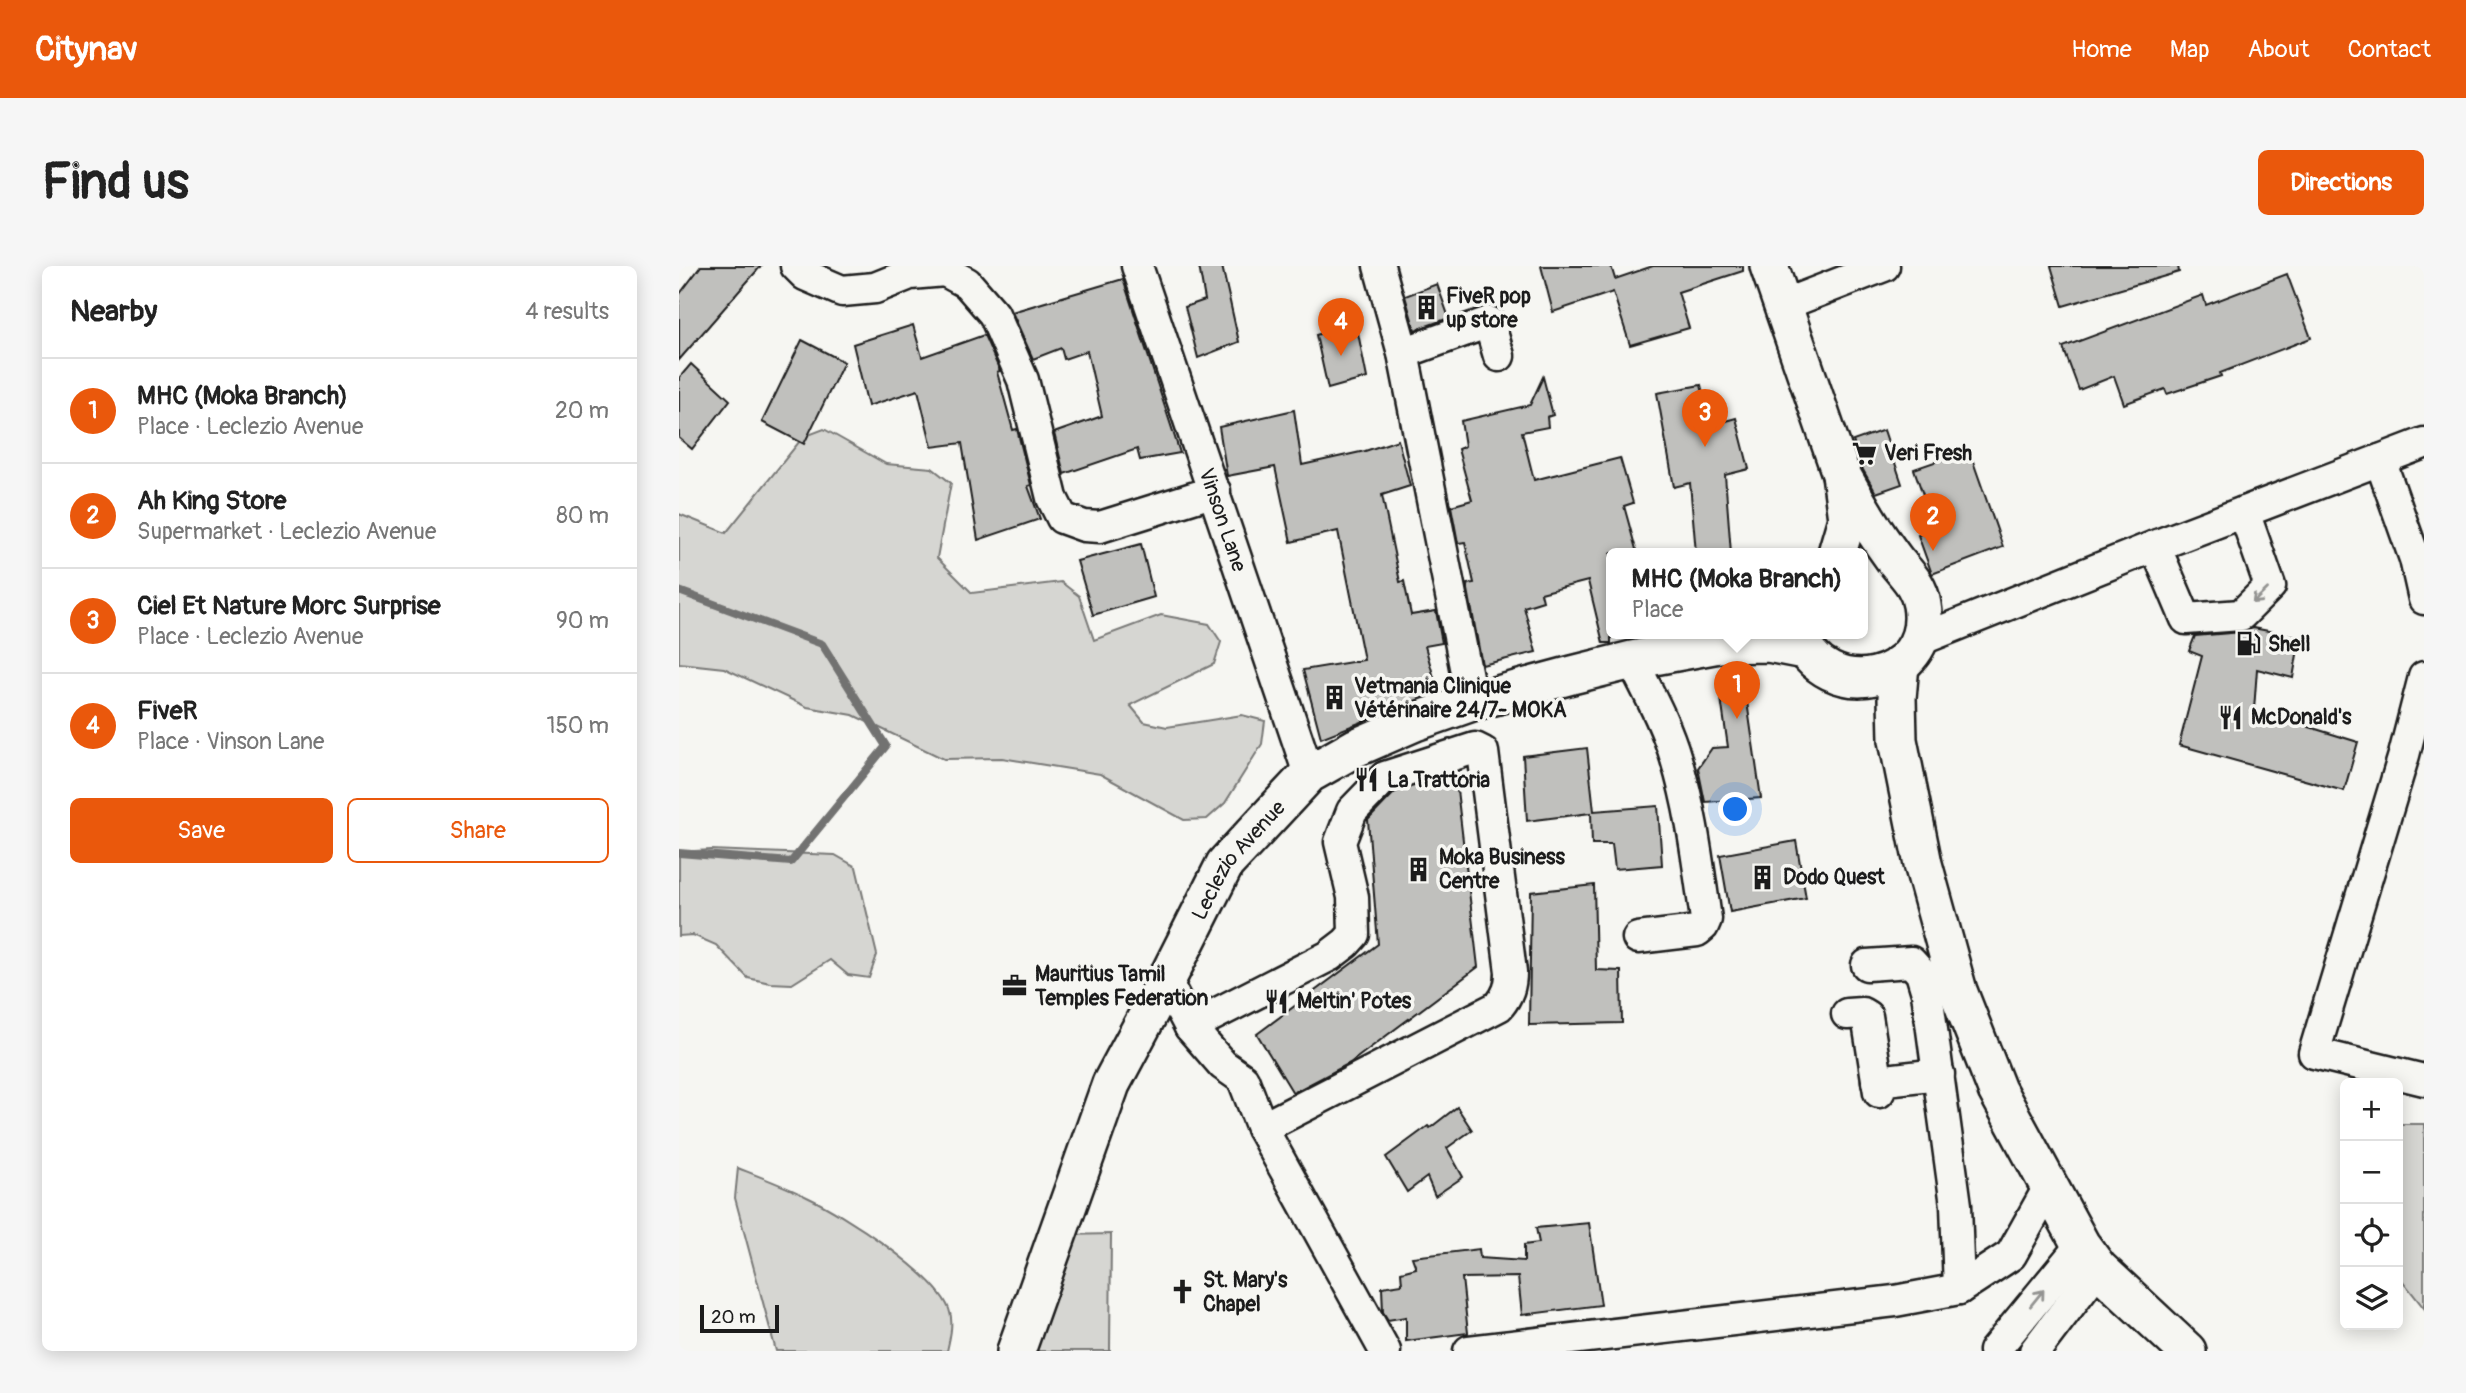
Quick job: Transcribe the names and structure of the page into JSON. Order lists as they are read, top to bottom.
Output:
{
  "streets": {
    "main road": ["Leclezio Avenue"],
    "street": ["Vinson Lane"]
  },
  "crossings": [
    ["Vinson Lane", "Leclezio Avenue"]
  ],
  "places": {
    "building": [
      "FiveR pop up store",
      "Vetmania Clinique Vétérinaire 24/7- MOKA",
      "Moka Business Centre",
      "Dodo Quest"
    ],
    "supermarket": ["Veri Fresh"],
    "fuel station": ["Shell"],
    "restaurant": ["McDonald's", "La Trattoria", "Meltin' Potes"],
    "office": ["Mauritius Tamil Temples Federation"],
    "church": ["St. Mary's Chapel"]
  },
  "scale_bar": "20 m",
  "page": {
    "header": "Citynav",
    "nav": [
      "Home",
      "Map",
      "About",
      "Contact"
    ],
    "buttons": [
      "Directions",
      ["Save", "Share"]
    ],
    "title": "Find us",
    "heading": ["Nearby", "4 results"],
    "pins": [
      "4",
      "3",
      "2",
      "1"
    ],
    "list": [
      {
        "mark": "1",
        "name": "MHC (Moka Branch)",
        "note": "Place · Leclezio Avenue",
        "value": "20 m"
      },
      {
        "mark": "2",
        "name": "Ah King Store",
        "note": "Supermarket · Leclezio Avenue",
        "value": "80 m"
      },
      {
        "mark": "3",
        "name": "Ciel Et Nature Morc Surprise",
        "note": "Place · Leclezio Avenue",
        "value": "90 m"
      },
      {
        "mark": "4",
        "name": "FiveR",
        "note": "Place · Vinson Lane",
        "value": "150 m"
      }
    ],
    "popup": ["MHC (Moka Branch)", "Place"],
    "map_buttons": ["+", "−"],
    "scale": "20 m"
  }
}
